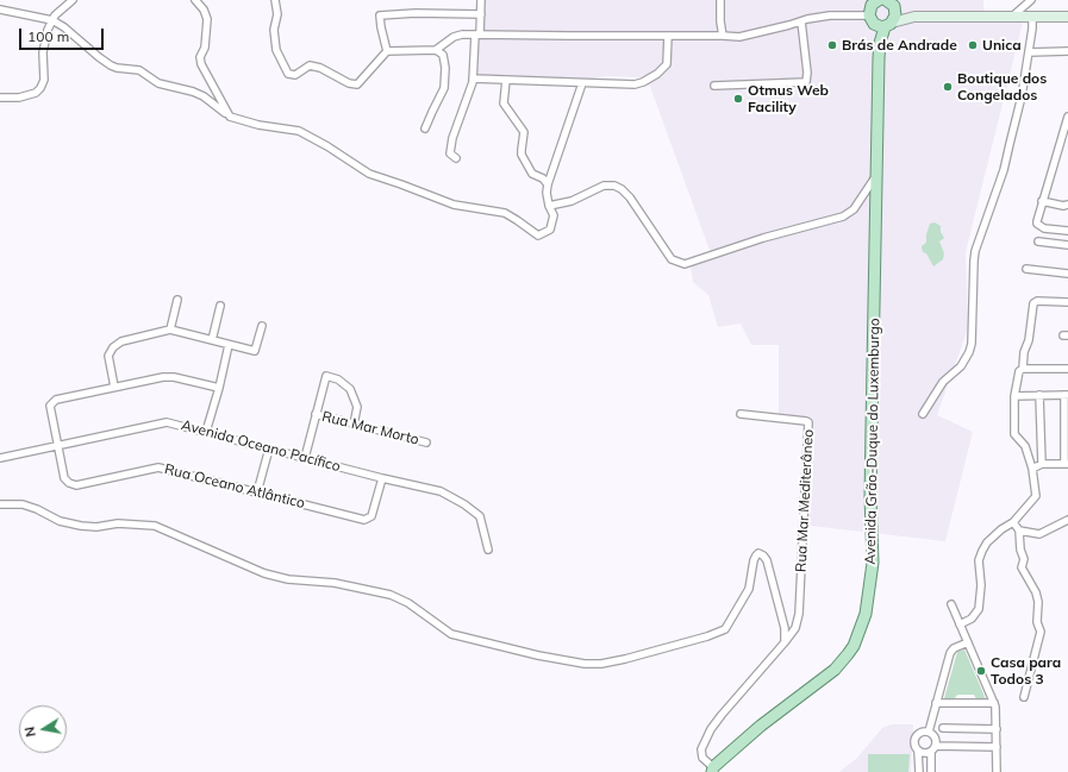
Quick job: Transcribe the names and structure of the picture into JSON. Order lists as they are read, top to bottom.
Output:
{
  "streets": {
    "main road": ["Avenida Grão-Duque do Luxemburgo"],
    "street": [
      "Rua Mar Morto",
      "Avenida Oceano Pacífico",
      "Rua Oceano Atlântico",
      "Rua Mar Mediterâneo"
    ]
  },
  "crossings": [
    ["Avenida Oceano Pacífico", "Rua Oceano Atlântico"]
  ],
  "places": [
    "Brás de Andrade",
    "Unica",
    "Boutique dos Congelados",
    "Otmus Web Facility",
    "Casa para Todos 3"
  ],
  "scale_bar": "100 m",
  "north": "left"
}
